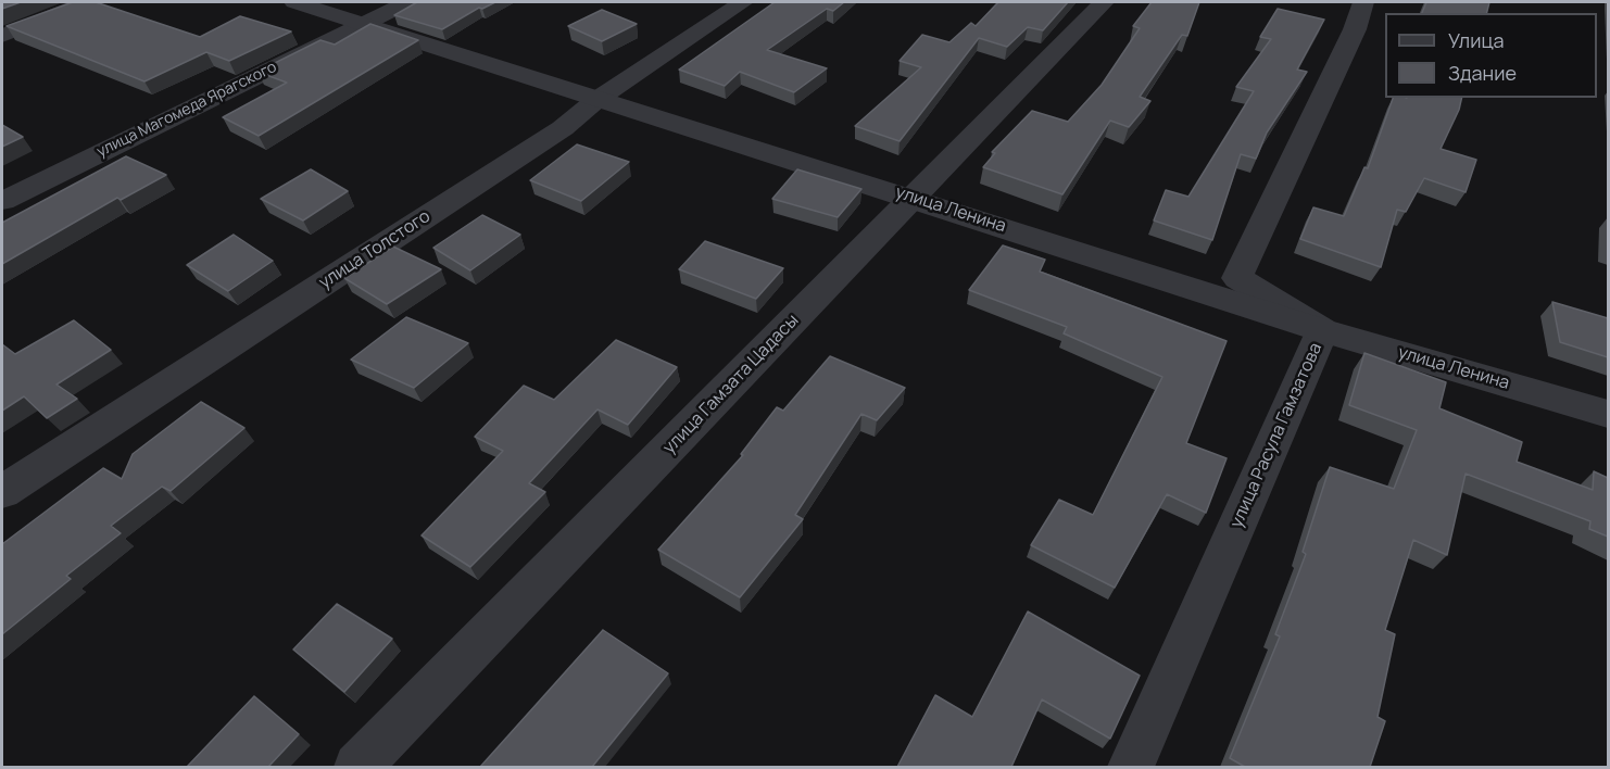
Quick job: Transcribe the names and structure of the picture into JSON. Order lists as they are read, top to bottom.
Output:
{
  "streets": {
    "street": [
      "улица Магомеда Ярагского",
      "улица Ленина",
      "улица Толстого",
      "улица Гамзата Цадасы",
      "улица Расула Гамзатова"
    ]
  },
  "crossings": [
    ["улица Магомеда Ярагского", "улица Ленина"],
    ["улица Ленина", "улица Толстого"],
    ["улица Ленина", "улица Гамзата Цадасы"],
    ["улица Ленина", "улица Расула Гамзатова"]
  ],
  "legend": ["Улица", "Здание"]
}
